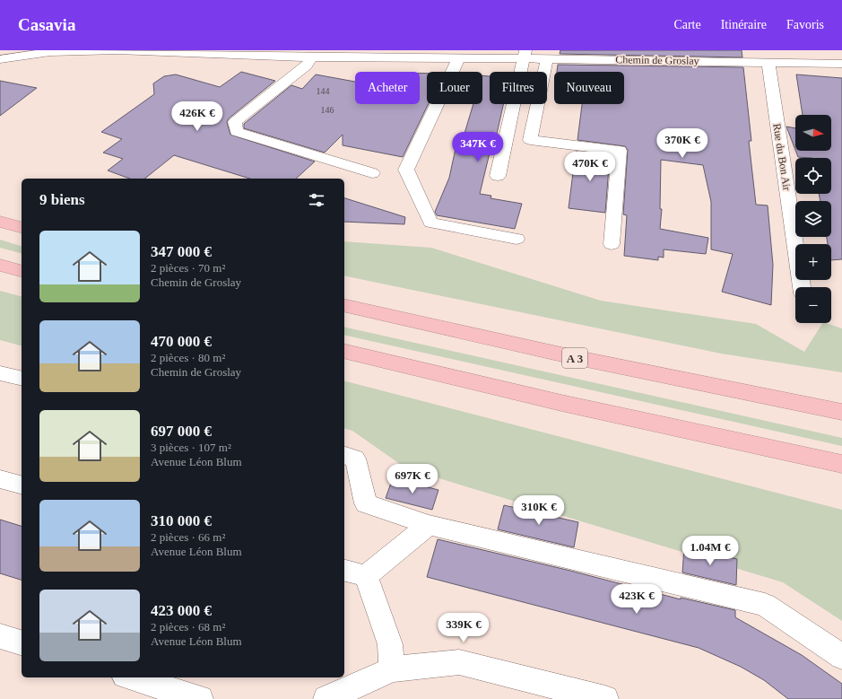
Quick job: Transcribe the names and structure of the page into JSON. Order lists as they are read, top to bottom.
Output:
{
  "streets": {
    "highway": ["A 3"],
    "street": ["Chemin de Groslay", "Rue du Bon Air"]
  },
  "crossings": [
    ["Chemin de Groslay", "Rue du Bon Air"]
  ],
  "house_numbers": ["144", "146"],
  "north": "right",
  "page": {
    "header": "Casavia",
    "nav": ["Carte", "Itinéraire", "Favoris"],
    "chip": [
      "Acheter",
      "Louer",
      "Filtres",
      "Nouveau"
    ],
    "price": [
      "426K €",
      "370K €",
      "347K €",
      "470K €",
      "697K €",
      "310K €",
      "1.04M €",
      "423K €",
      "339K €"
    ],
    "map_buttons": ["+", "−"],
    "heading": "9 biens",
    "list": [
      {
        "name": "347 000 €",
        "note": "2 pièces · 70 m² · Chemin de Groslay"
      },
      {
        "name": "470 000 €",
        "note": "2 pièces · 80 m² · Chemin de Groslay"
      },
      {
        "name": "697 000 €",
        "note": "3 pièces · 107 m² · Avenue Léon Blum"
      },
      {
        "name": "310 000 €",
        "note": "2 pièces · 66 m² · Avenue Léon Blum"
      },
      {
        "name": "423 000 €",
        "note": "2 pièces · 68 m² · Avenue Léon Blum"
      }
    ]
  }
}
